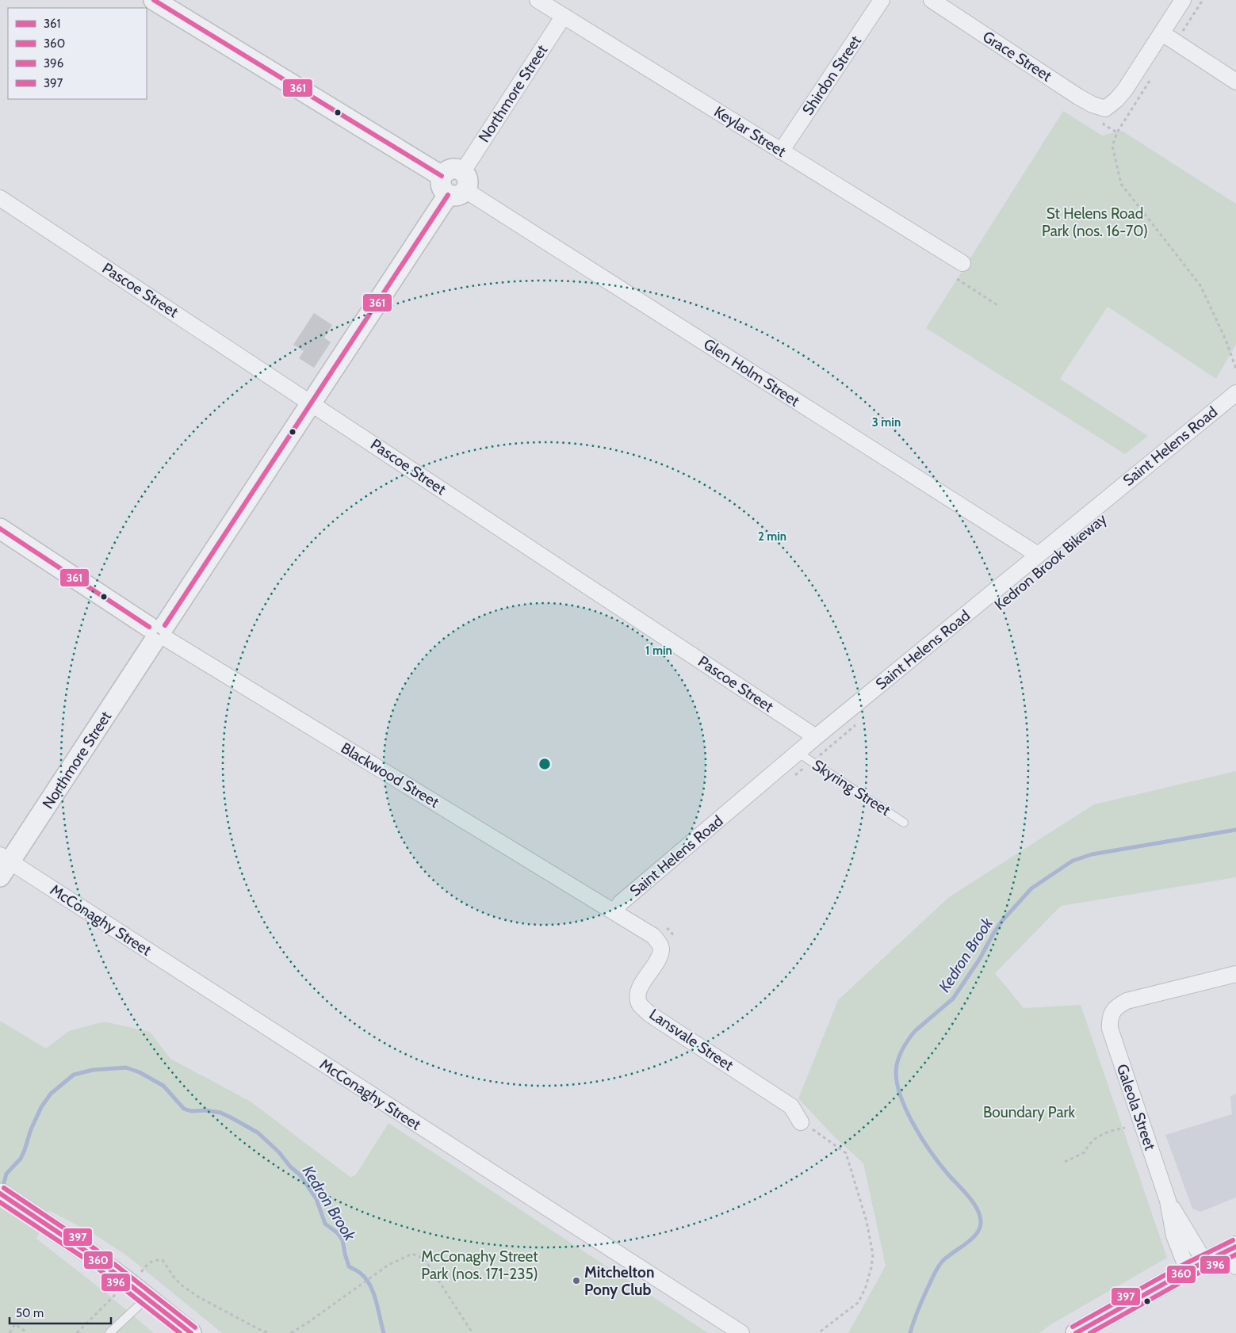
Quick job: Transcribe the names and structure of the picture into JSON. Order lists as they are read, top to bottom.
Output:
{
  "streets": {
    "street": [
      "Grace Street",
      "Shirdon Street",
      "Northmore Street",
      "Keylar Street",
      "Pascoe Street",
      "Glen Holm Street",
      "Saint Helens Road",
      "Blackwood Street",
      "McConaghy Street",
      "Lansvale Street",
      "Galeola Street"
    ],
    "lane": ["Skyring Street"]
  },
  "crossings": [
    ["Shirdon Street", "Keylar Street"],
    ["Northmore Street", "Keylar Street"],
    ["Northmore Street", "Pascoe Street"],
    ["Northmore Street", "Glen Holm Street"],
    ["Northmore Street", "Blackwood Street"],
    ["Northmore Street", "McConaghy Street"],
    ["Pascoe Street", "Saint Helens Road"],
    ["Glen Holm Street", "Saint Helens Road"],
    ["Saint Helens Road", "Blackwood Street"],
    ["Saint Helens Road", "Skyring Street"]
  ],
  "water": ["Kedron Brook"],
  "parks": ["St Helens Road Park (nos. 16-70)", "Boundary Park", "McConaghy Street Park (nos. 171-235)"],
  "places": ["Mitchelton Pony Club"],
  "lines": [
    "transit line 361",
    "transit line 397",
    "transit line 360",
    "transit line 396"
  ],
  "legend": [
    "361",
    "360",
    "396",
    "397"
  ],
  "scale_bar": "50 m",
  "rings": ["3 min", "2 min", "1 min"]
}
